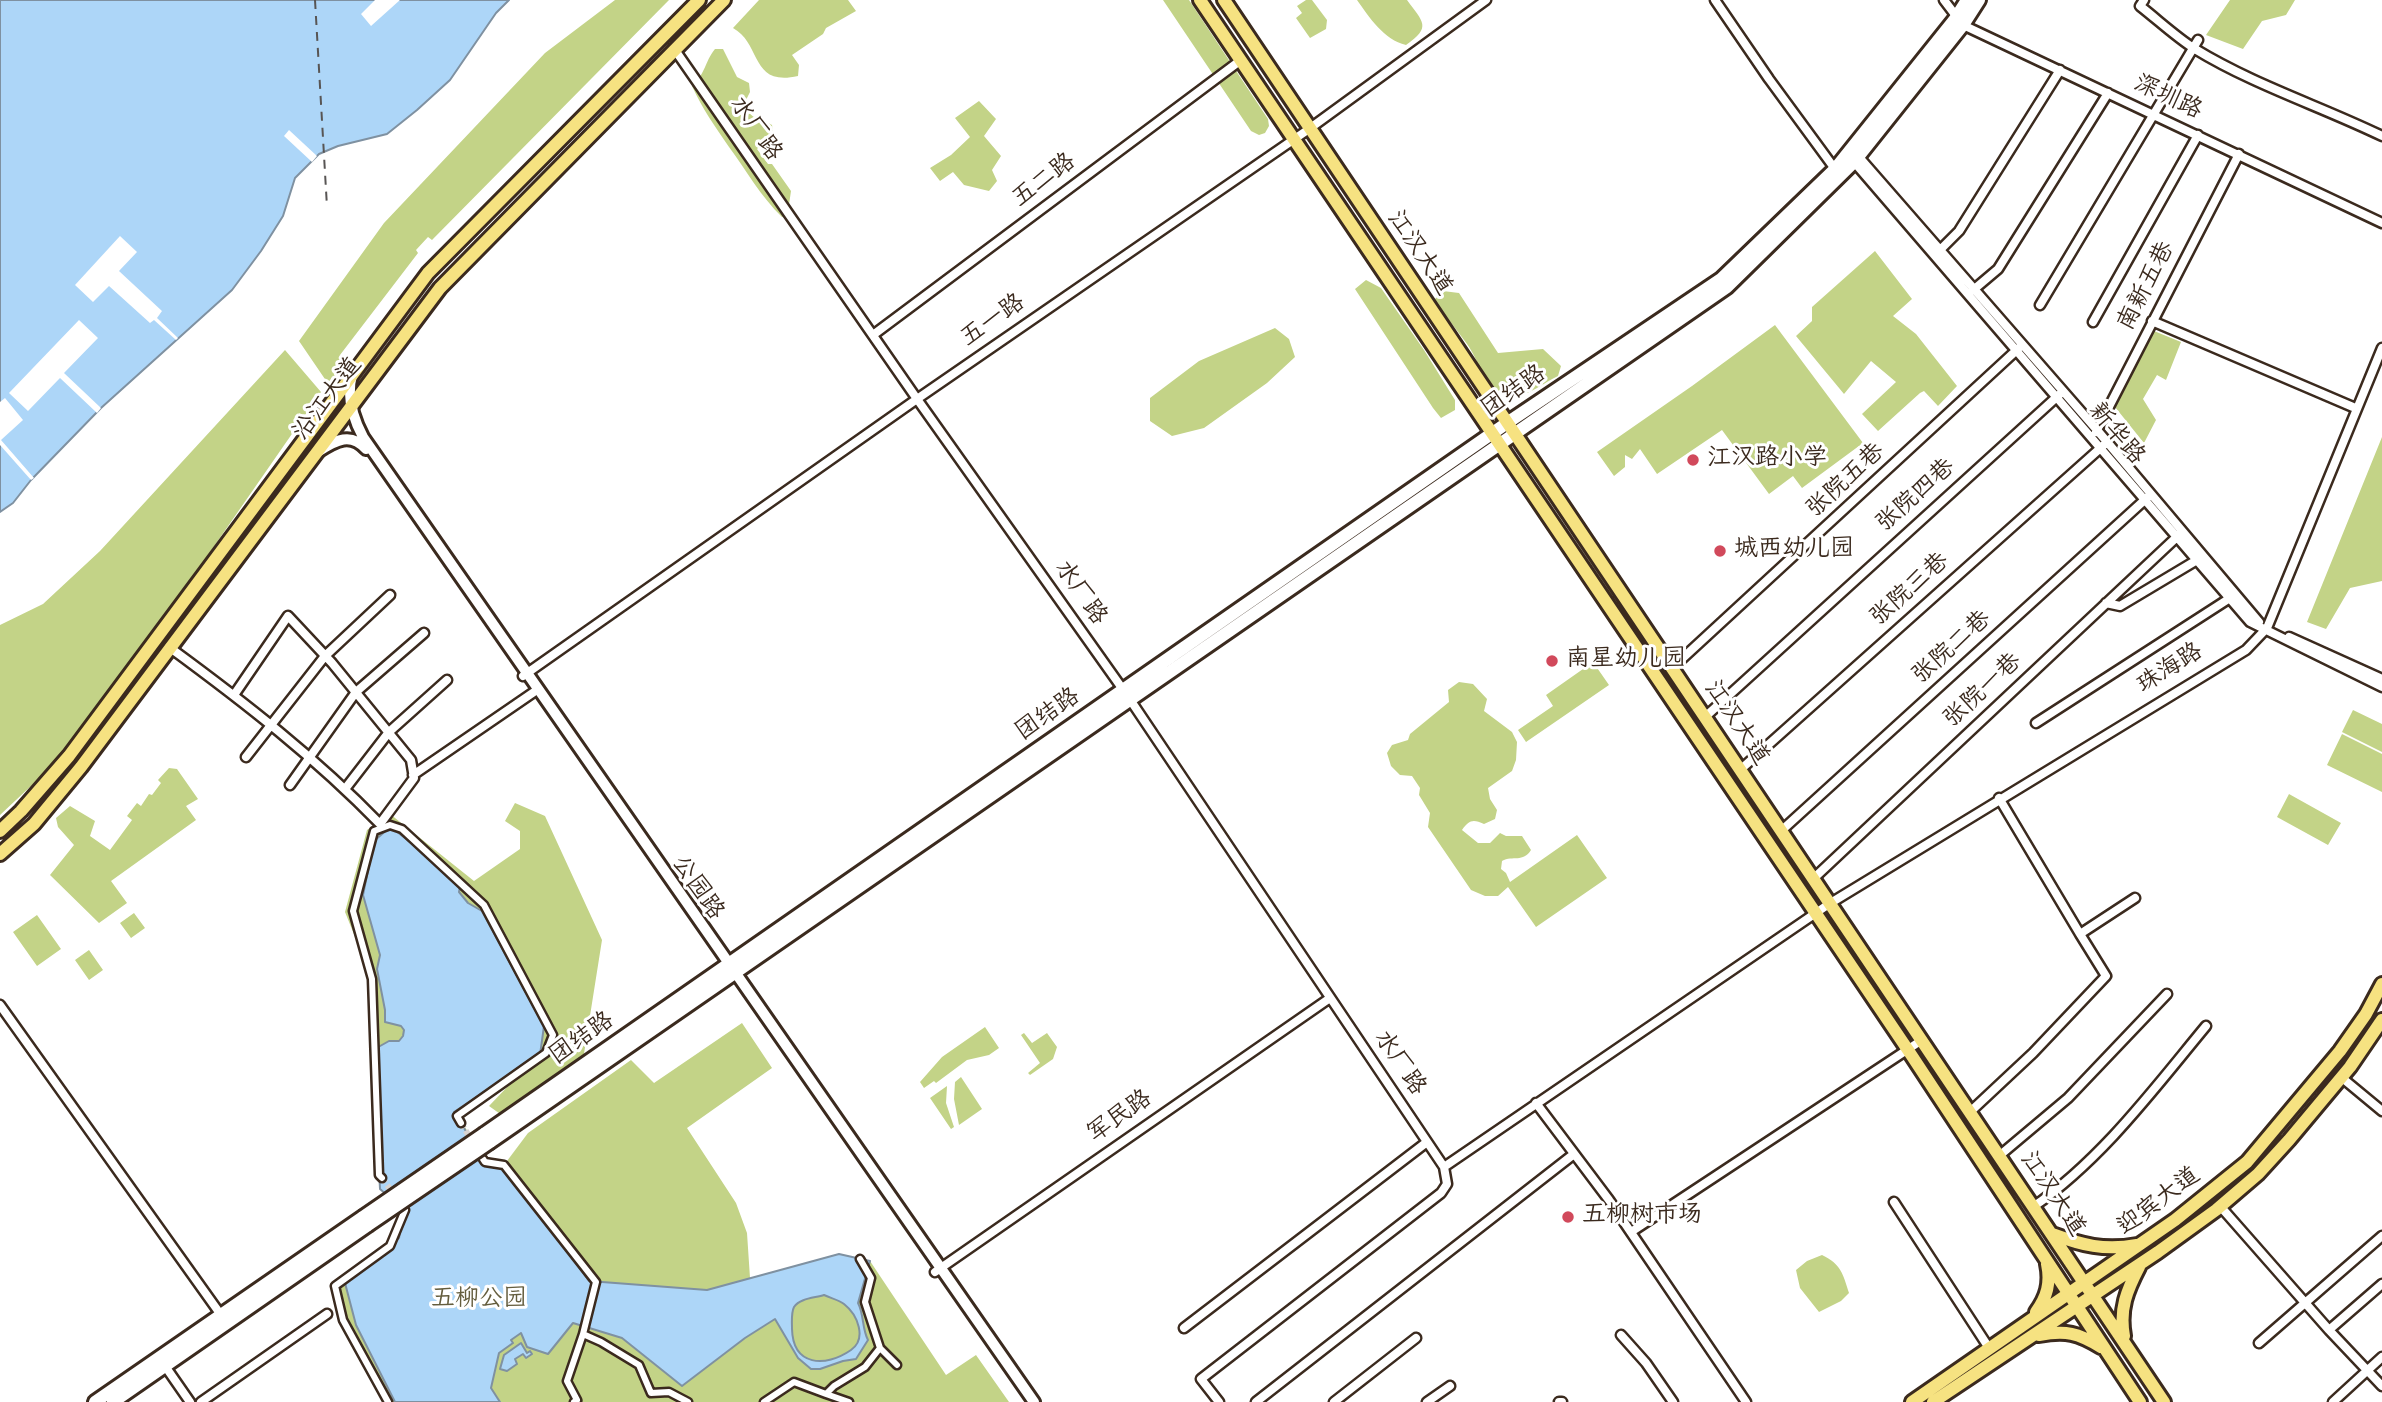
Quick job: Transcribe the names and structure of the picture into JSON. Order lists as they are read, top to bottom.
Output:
{
  "streets": {
    "main road": [
      "江汉大道",
      "团结路",
      "沿江大道",
      "迎宾大道"
    ],
    "street": [
      "深圳路",
      "水厂路",
      "五二路",
      "南新五巷",
      "五一路",
      "新华路",
      "张院五巷",
      "张院四巷",
      "张院三巷",
      "张院二巷",
      "珠海路",
      "张院一巷",
      "公园路",
      "军民路"
    ]
  },
  "crossings": [
    ["深圳路", "南新五巷"],
    ["深圳路", "团结路"],
    ["水厂路", "五二路"],
    ["水厂路", "五一路"],
    ["水厂路", "团结路"],
    ["水厂路", "沿江大道"],
    ["水厂路", "珠海路"],
    ["水厂路", "军民路"],
    ["五二路", "江汉大道"],
    ["江汉大道", "五一路"],
    ["江汉大道", "团结路"],
    ["江汉大道", "张院五巷"],
    ["江汉大道", "张院四巷"],
    ["江汉大道", "张院三巷"],
    ["江汉大道", "张院二巷"],
    ["江汉大道", "珠海路"],
    ["江汉大道", "张院一巷"],
    ["江汉大道", "迎宾大道"],
    ["南新五巷", "新华路"],
    ["五一路", "公园路"],
    ["团结路", "新华路"],
    ["团结路", "公园路"],
    ["沿江大道", "公园路"],
    ["新华路", "张院五巷"],
    ["新华路", "张院四巷"],
    ["新华路", "张院三巷"],
    ["新华路", "张院二巷"],
    ["新华路", "珠海路"],
    ["新华路", "张院一巷"],
    ["公园路", "军民路"]
  ],
  "parks": ["五柳公园"],
  "places": [
    "江汉路小学",
    "城西幼儿园",
    "南星幼儿园",
    "五柳树市场"
  ]
}
